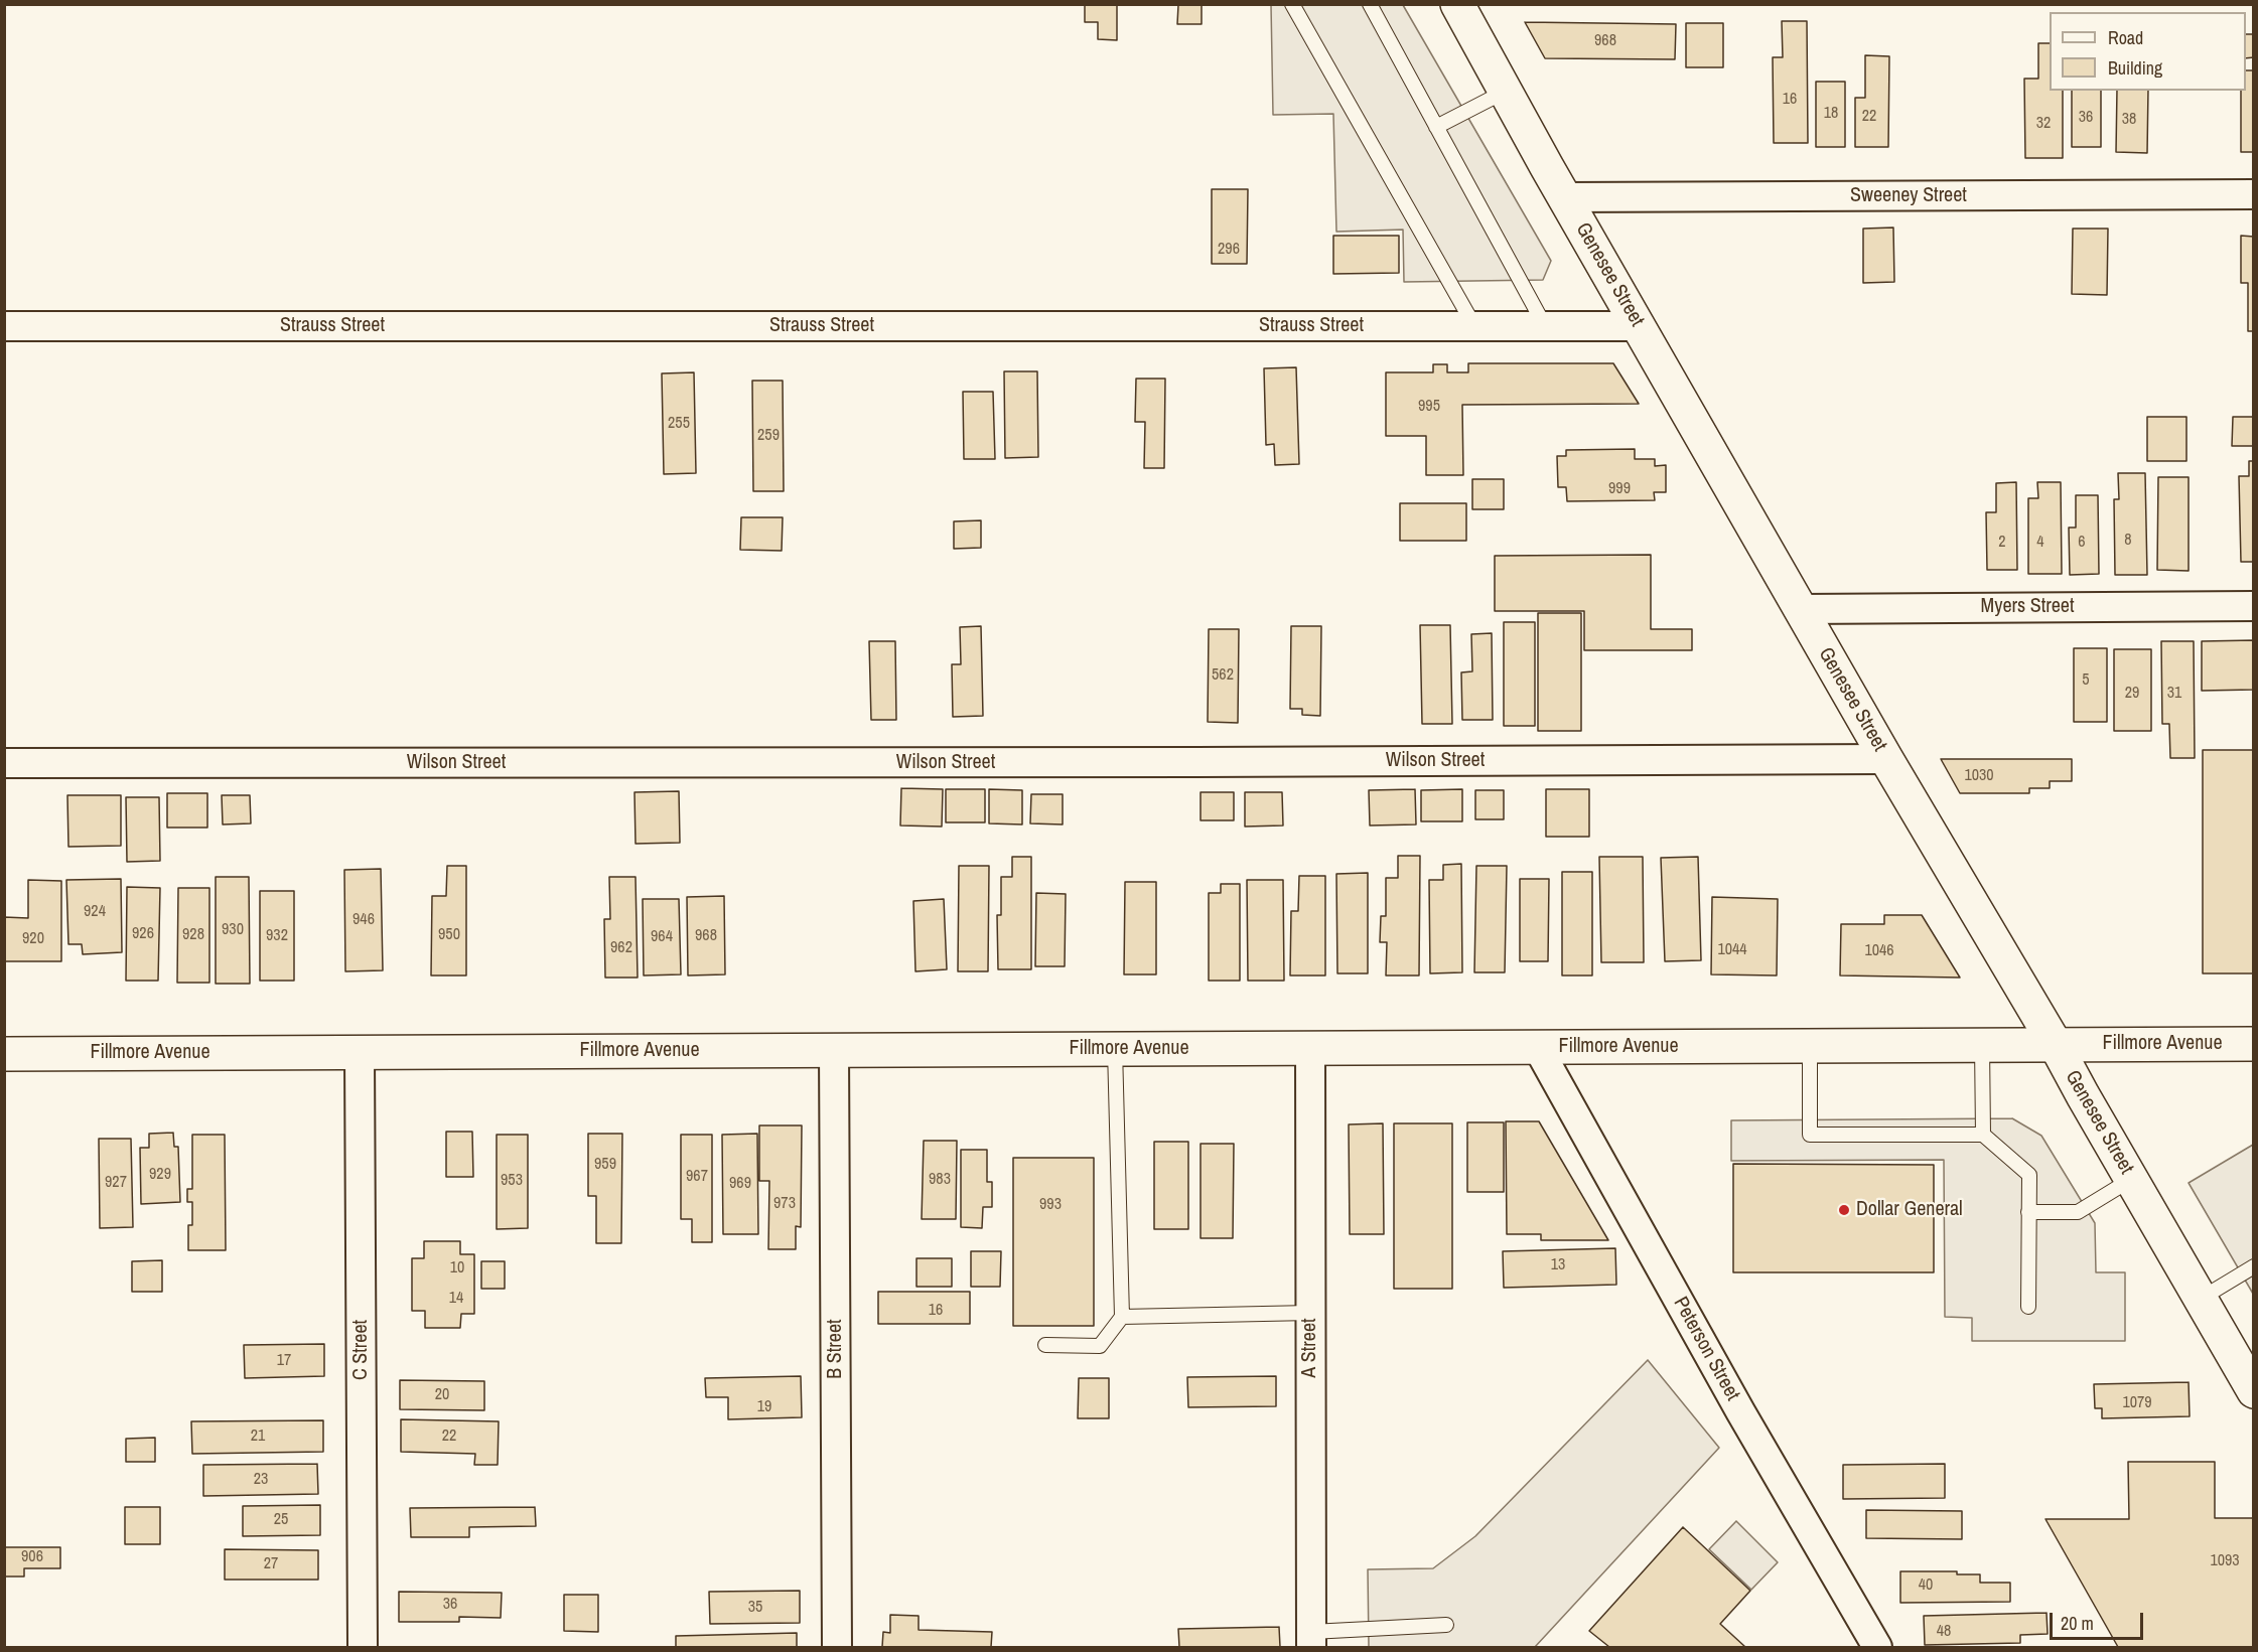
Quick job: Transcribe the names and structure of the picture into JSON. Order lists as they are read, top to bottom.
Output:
{
  "streets": {
    "street": [
      "Sweeney Street",
      "Genesee Street",
      "Strauss Street",
      "Myers Street",
      "Wilson Street",
      "Fillmore Avenue",
      "A Street",
      "B Street",
      "Peterson Street",
      "C Street"
    ]
  },
  "crossings": [
    ["Sweeney Street", "Genesee Street"],
    ["Genesee Street", "Strauss Street"],
    ["Genesee Street", "Myers Street"],
    ["Genesee Street", "Wilson Street"],
    ["Genesee Street", "Fillmore Avenue"],
    ["Fillmore Avenue", "A Street"],
    ["Fillmore Avenue", "B Street"],
    ["Fillmore Avenue", "Peterson Street"],
    ["Fillmore Avenue", "C Street"]
  ],
  "places": ["Dollar General"],
  "house_numbers": [
    "968",
    "16",
    "18",
    "22",
    "36",
    "38",
    "32",
    "296",
    "995",
    "255",
    "259",
    "999",
    "8",
    "2",
    "4",
    "6",
    "562",
    "5",
    "29",
    "31",
    "1030",
    "924",
    "946",
    "930",
    "926",
    "928",
    "950",
    "932",
    "968",
    "964",
    "920",
    "962",
    "1044",
    "1046",
    "959",
    "929",
    "967",
    "983",
    "953",
    "927",
    "969",
    "973",
    "993",
    "13",
    "10",
    "14",
    "16",
    "17",
    "20",
    "1079",
    "19",
    "21",
    "22",
    "23",
    "25",
    "906",
    "1093",
    "27",
    "40",
    "36",
    "35",
    "48"
  ],
  "legend": ["Road", "Building"],
  "scale_bar": "20 m"
}
